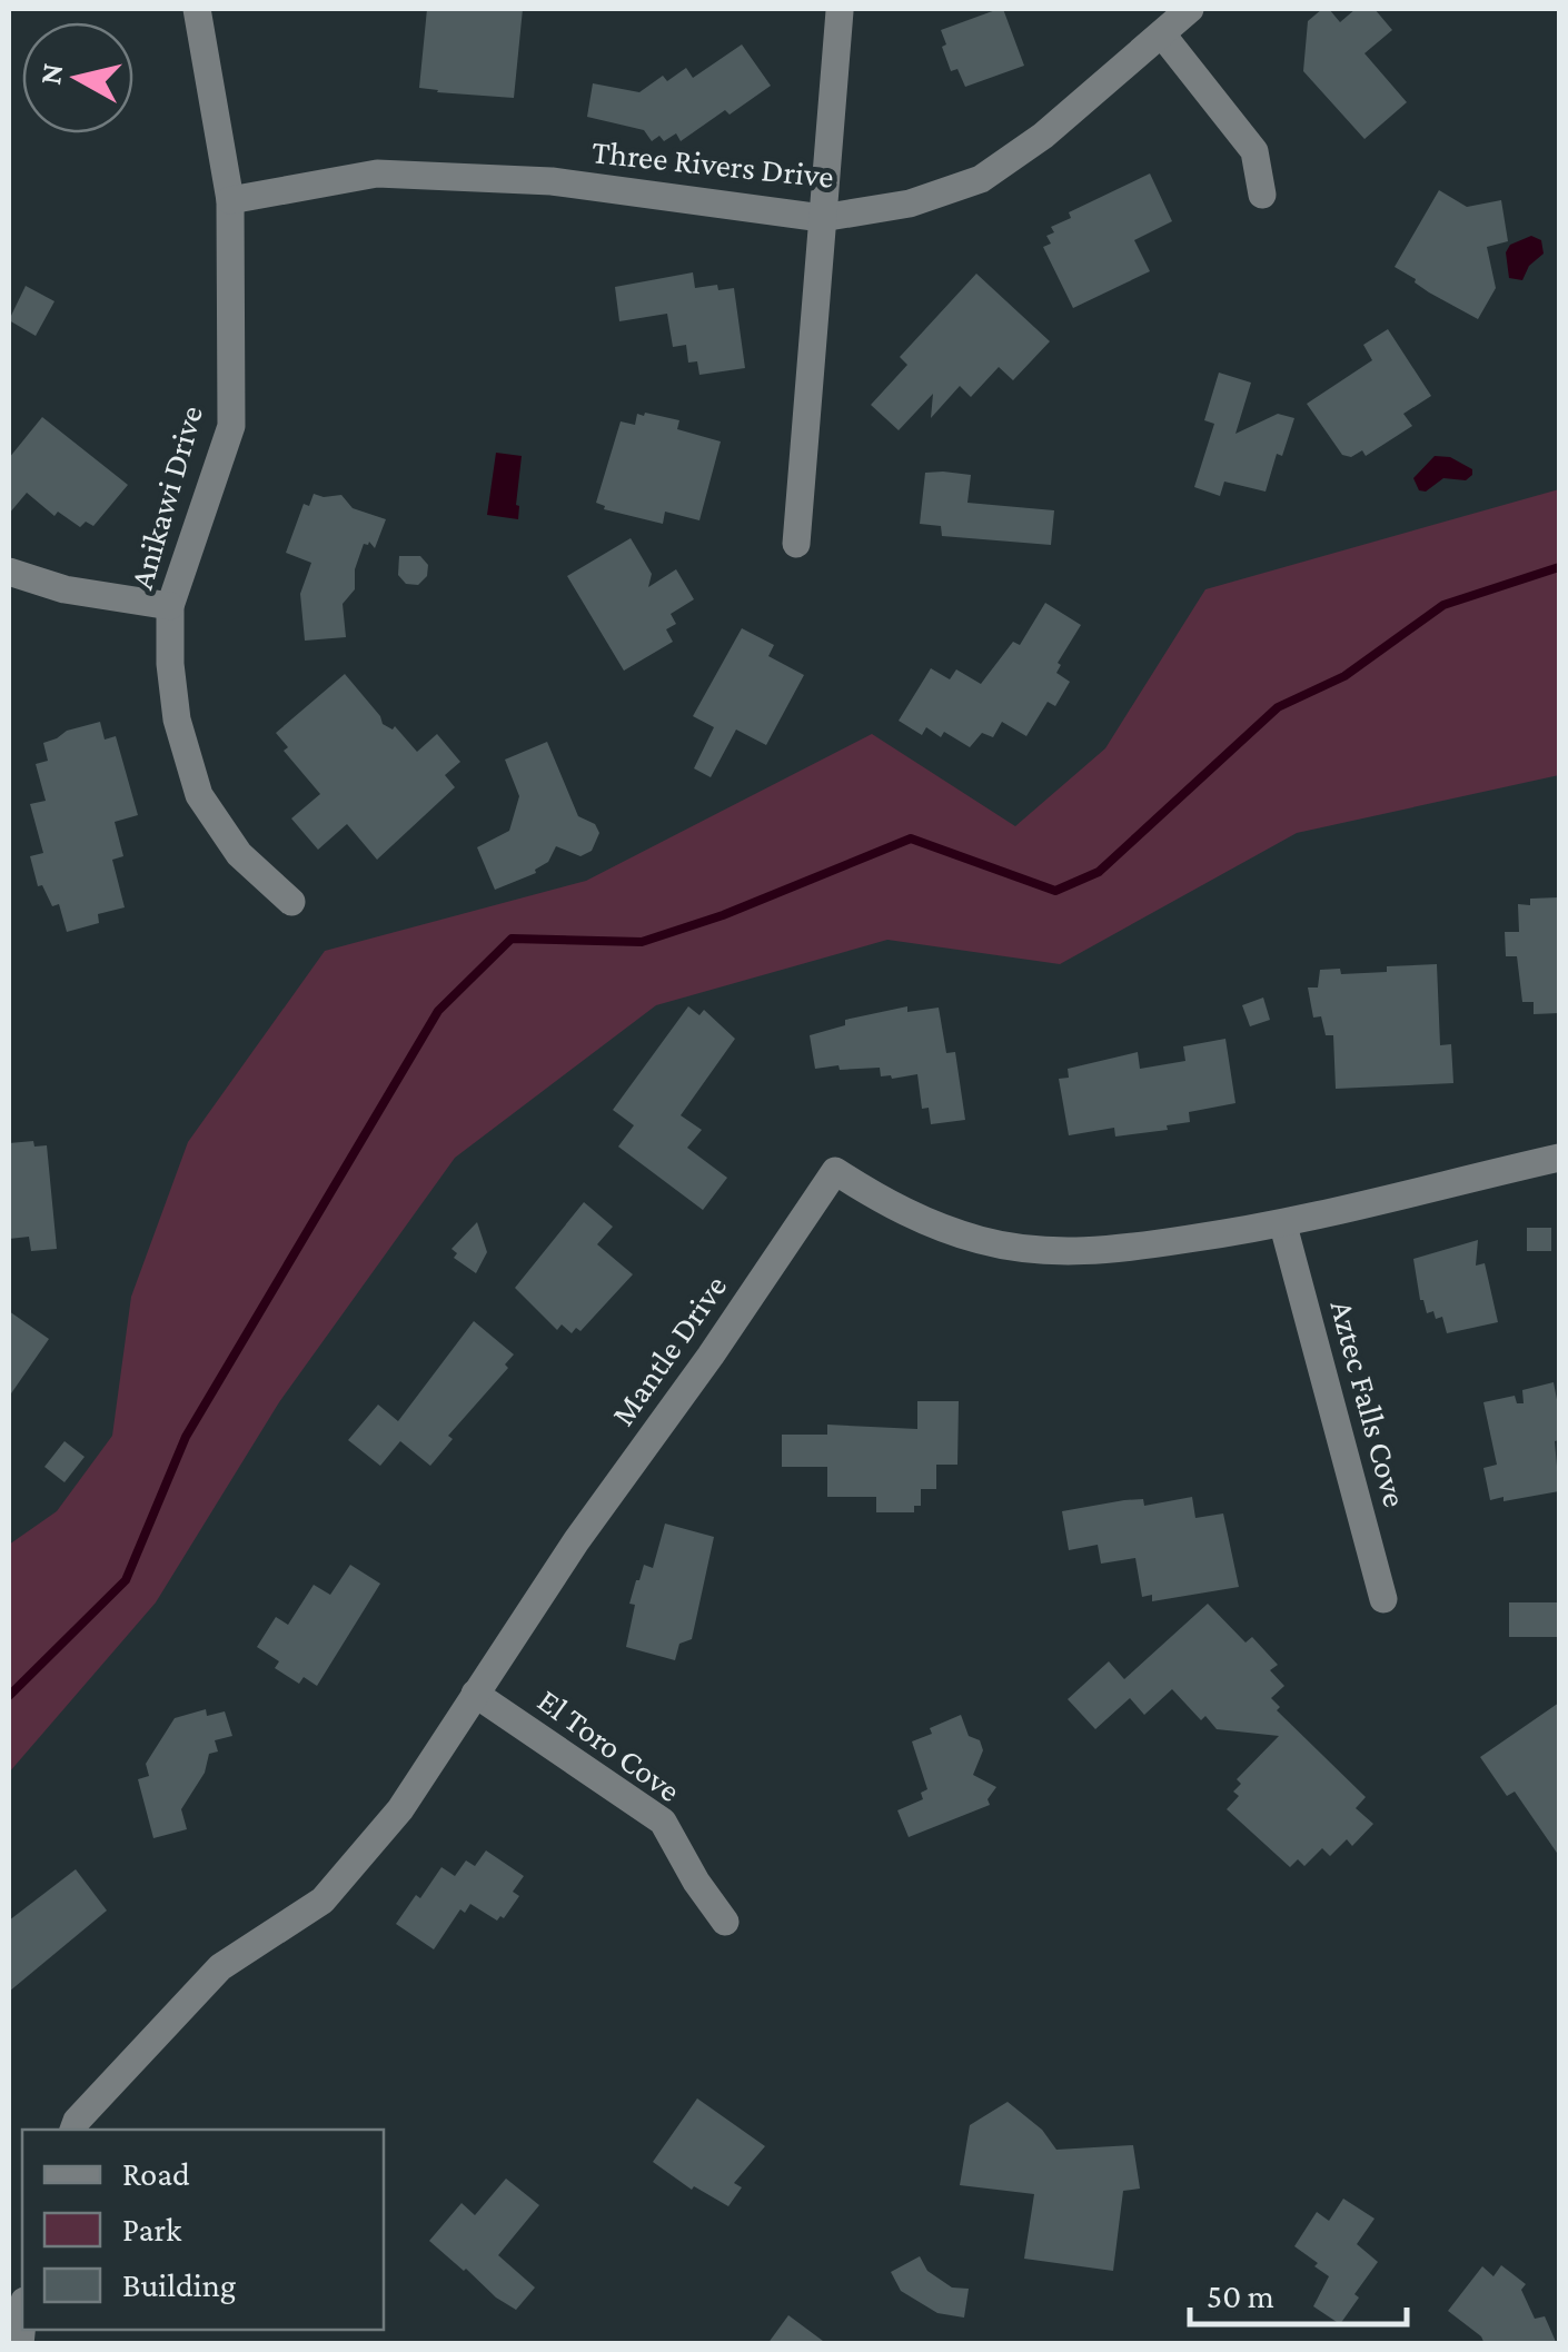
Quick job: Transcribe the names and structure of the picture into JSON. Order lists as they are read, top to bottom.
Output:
{
  "streets": {
    "street": [
      "Three Rivers Drive",
      "Anikawi Drive",
      "Mantle Drive",
      "Aztec Falls Cove",
      "El Toro Cove"
    ]
  },
  "crossings": [
    ["Three Rivers Drive", "Anikawi Drive"],
    ["Mantle Drive", "Aztec Falls Cove"],
    ["Mantle Drive", "El Toro Cove"]
  ],
  "legend": ["Road", "Park", "Building"],
  "scale_bar": "50 m",
  "north": "left"
}
